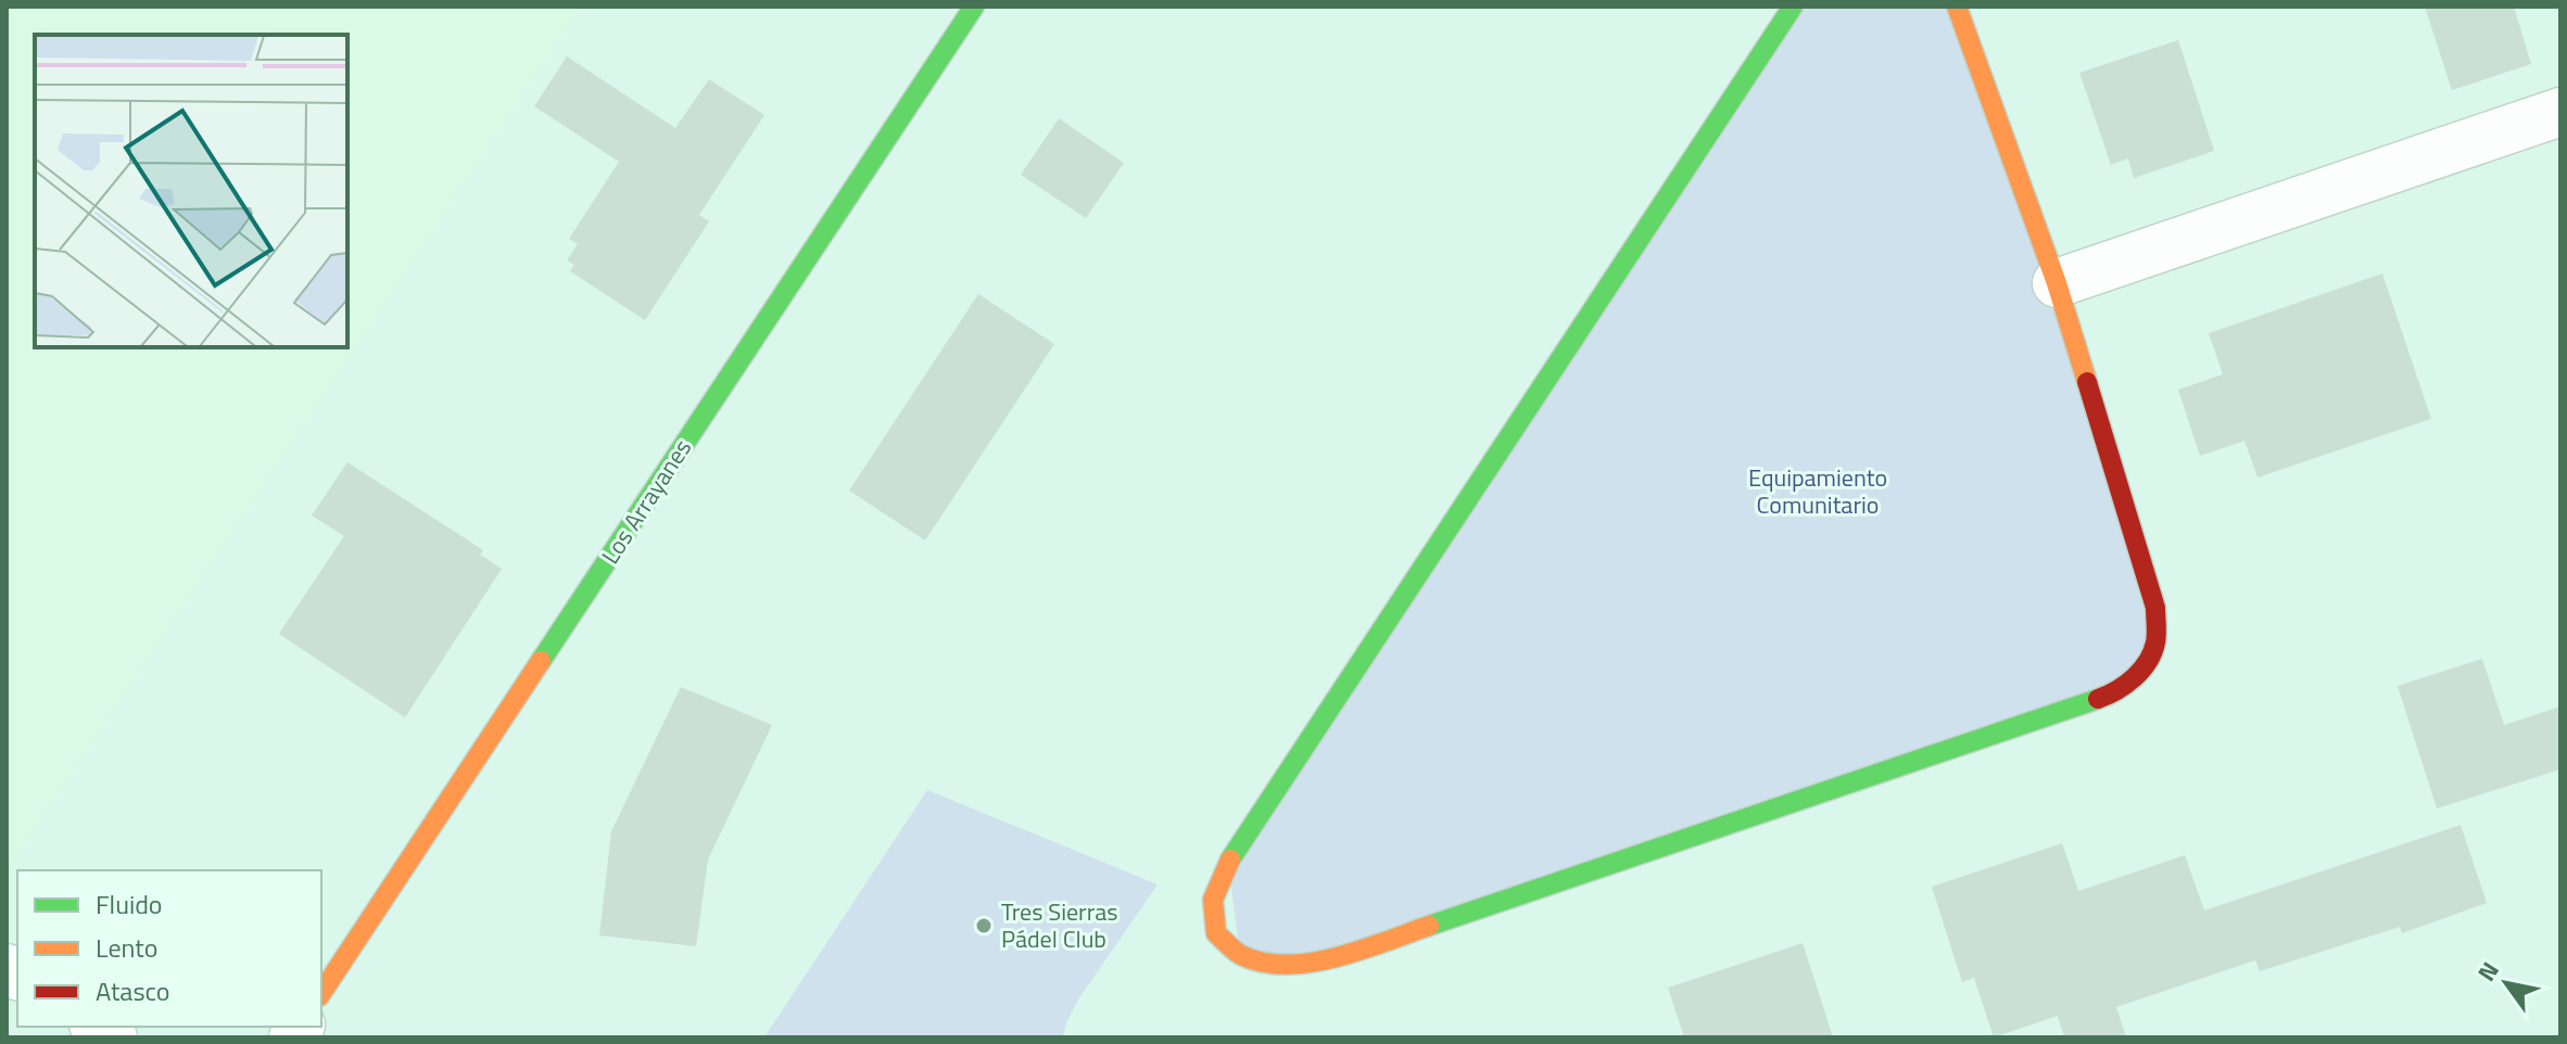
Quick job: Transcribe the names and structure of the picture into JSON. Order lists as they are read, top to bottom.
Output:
{
  "streets": {
    "street": ["Los Arrayanes"]
  },
  "parks": ["Equipamiento Comunitario"],
  "places": ["Tres Sierras Pádel Club"],
  "legend": ["Fluido", "Lento", "Atasco"],
  "north": "top left"
}
